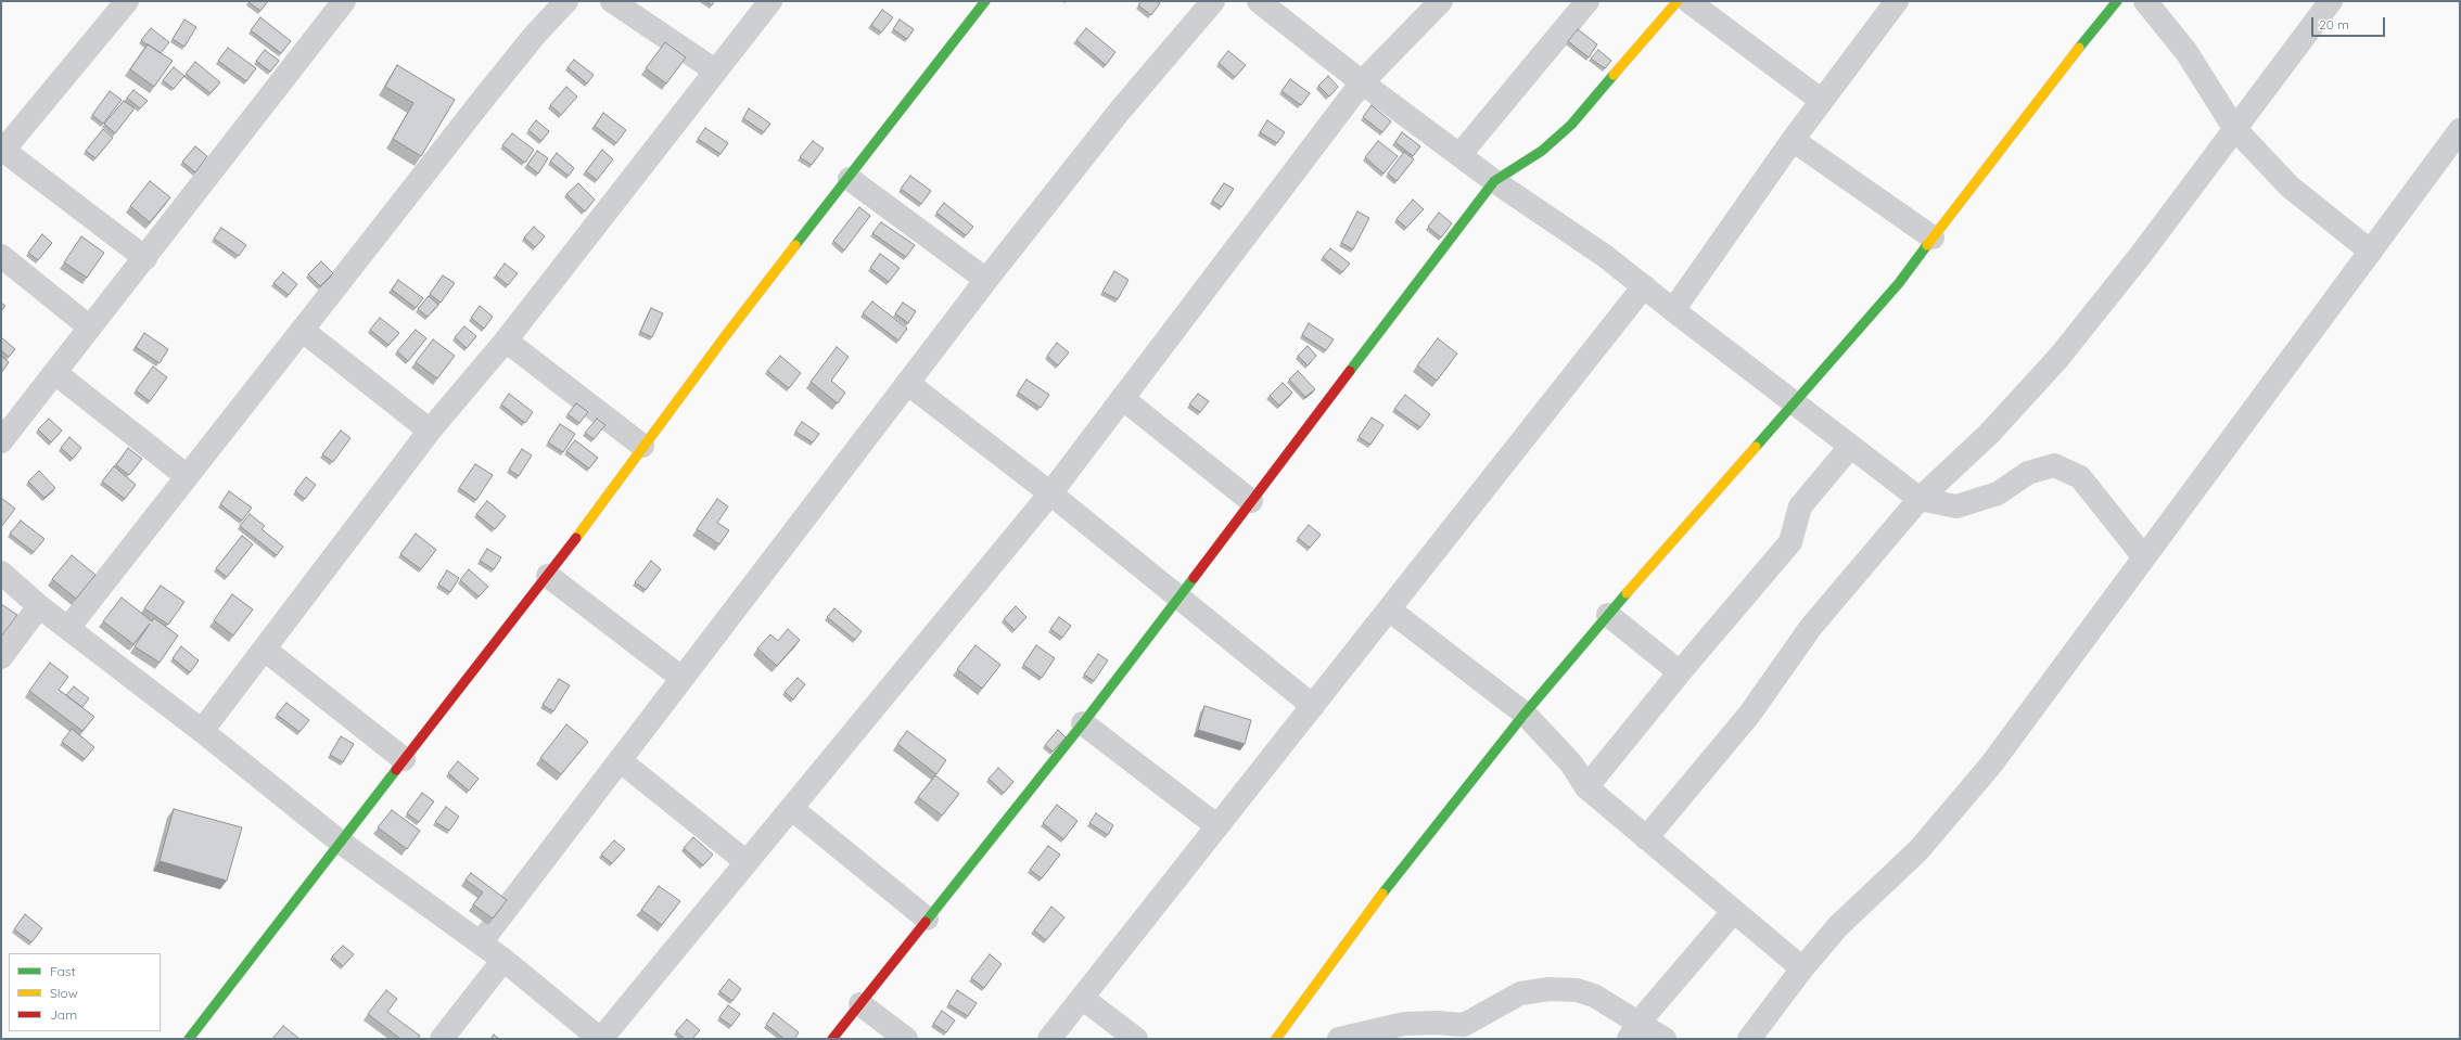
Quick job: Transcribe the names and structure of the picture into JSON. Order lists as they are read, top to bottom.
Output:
{
  "legend": ["Fast", "Slow", "Jam"],
  "scale_bar": "20 m"
}
